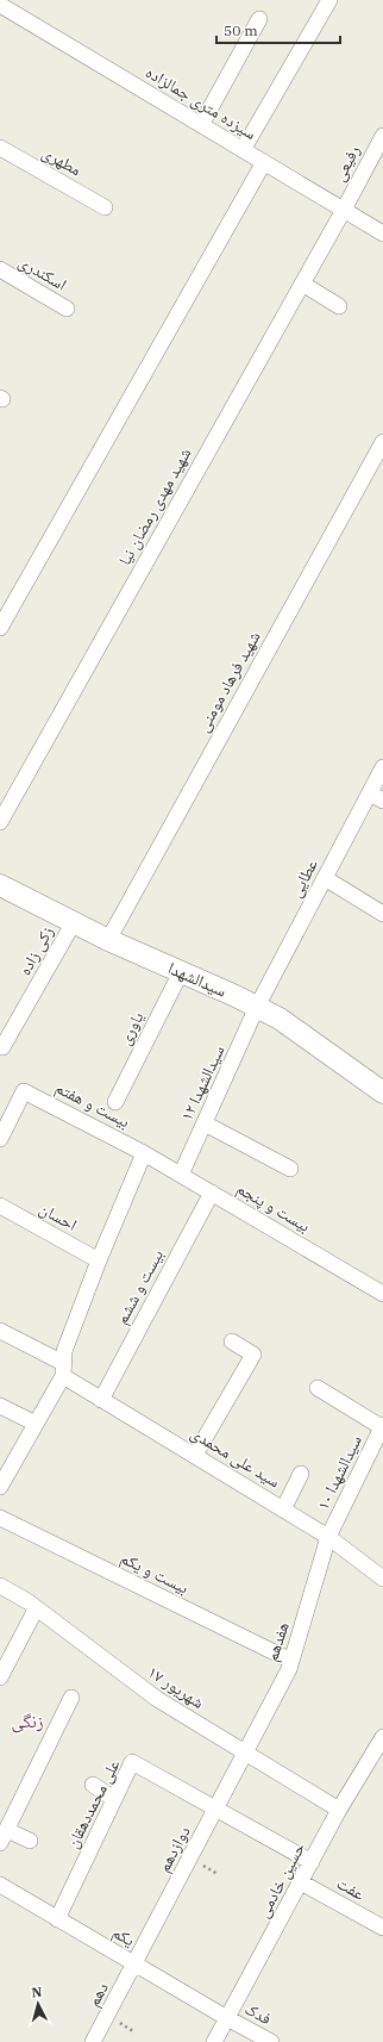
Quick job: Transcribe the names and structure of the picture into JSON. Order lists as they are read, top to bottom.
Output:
{
  "streets": {
    "street": [
      "سیزده متری جمالزاده",
      "مطهری",
      "رفیعی",
      "اسکندری",
      "شهید مهدی رمضان نیا",
      "شهید فرهاد مومنی",
      "عطایی",
      "زکی زاده",
      "سیدالشهدا",
      "یاوری",
      "سیدالشهدا ۱۲",
      "بیست و هفتم",
      "بیست و پنجم",
      "احسان",
      "بیست و ششم",
      "سید علی محمدی",
      "سیدالشهدا ۱۰",
      "بیست و یکم",
      "هفدهم",
      "۱۷ شهریور",
      "علی محمددهقان",
      "دوازدهم",
      "حسین خادمی",
      "عفت",
      "یکم",
      "دهم",
      "فدک"
    ]
  },
  "crossings": [
    ["سیزده متری جمالزاده", "رفیعی"],
    ["سیزده متری جمالزاده", "شهید مهدی رمضان نیا"],
    ["رفیعی", "شهید مهدی رمضان نیا"],
    ["شهید فرهاد مومنی", "سیدالشهدا"],
    ["عطایی", "سیدالشهدا"],
    ["عطایی", "سیدالشهدا ۱۲"],
    ["زکی زاده", "سیدالشهدا"],
    ["سیدالشهدا", "یاوری"],
    ["سیدالشهدا", "سیدالشهدا ۱۲"],
    ["سیدالشهدا ۱۲", "بیست و پنجم"],
    ["بیست و هفتم", "بیست و پنجم"],
    ["بیست و پنجم", "بیست و ششم"],
    ["بیست و ششم", "سید علی محمدی"],
    ["سید علی محمدی", "سیدالشهدا ۱۰"],
    ["سید علی محمدی", "هفدهم"],
    ["سیدالشهدا ۱۰", "هفدهم"],
    ["بیست و یکم", "هفدهم"],
    ["هفدهم", "۱۷ شهریور"],
    ["هفدهم", "دوازدهم"],
    ["۱۷ شهریور", "دوازدهم"],
    ["۱۷ شهریور", "حسین خادمی"],
    ["علی محمددهقان", "دوازدهم"],
    ["علی محمددهقان", "یکم"],
    ["دوازدهم", "یکم"],
    ["دوازدهم", "دهم"],
    ["حسین خادمی", "عفت"],
    ["حسین خادمی", "یکم"],
    ["حسین خادمی", "فدک"],
    ["یکم", "دهم"],
    ["یکم", "فدک"]
  ],
  "districts": ["زنگی"],
  "scale_bar": "50 m",
  "north": "top"
}
